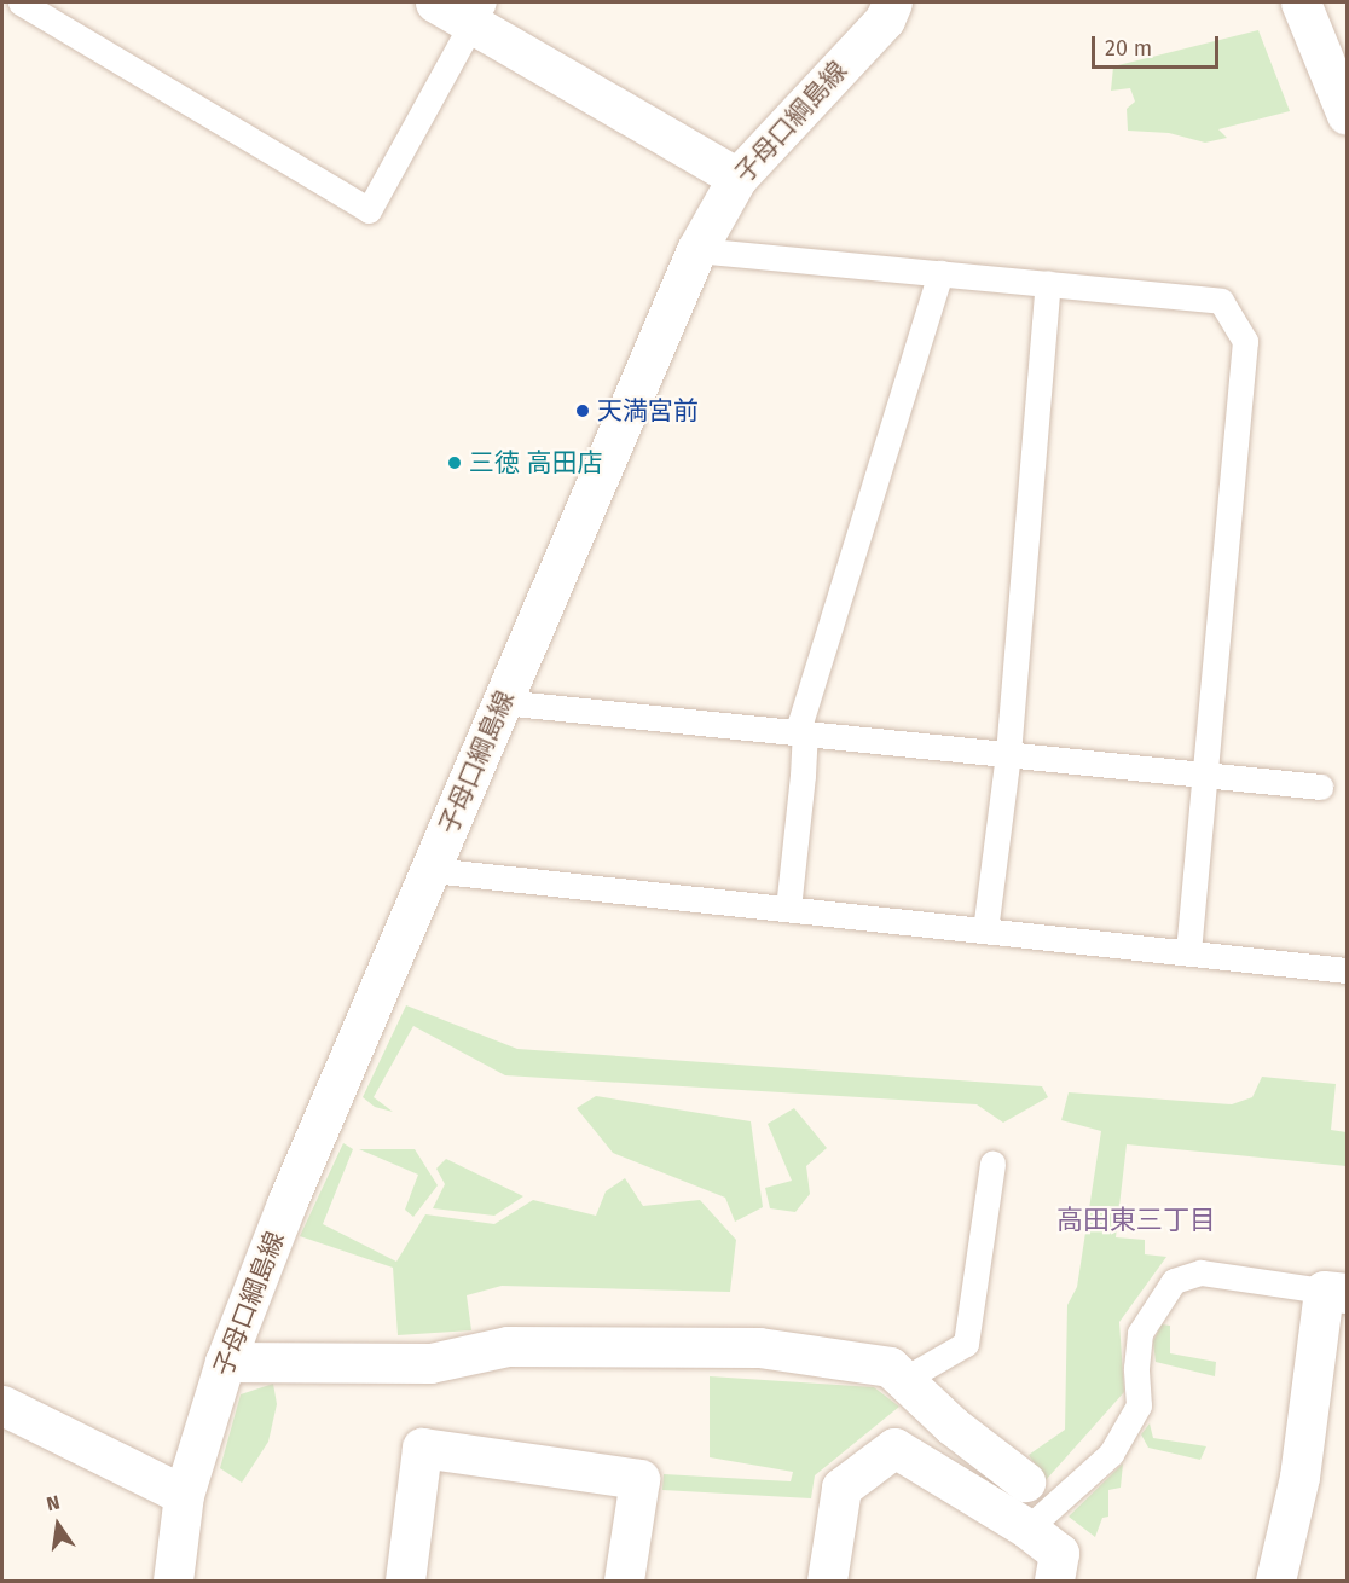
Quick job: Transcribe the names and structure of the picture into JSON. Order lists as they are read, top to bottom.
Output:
{
  "streets": {
    "street": ["子母口綱島線"]
  },
  "districts": ["高田東三丁目"],
  "places": ["天満宮前", "三徳 高田店"],
  "scale_bar": "20 m",
  "north": "top"
}
